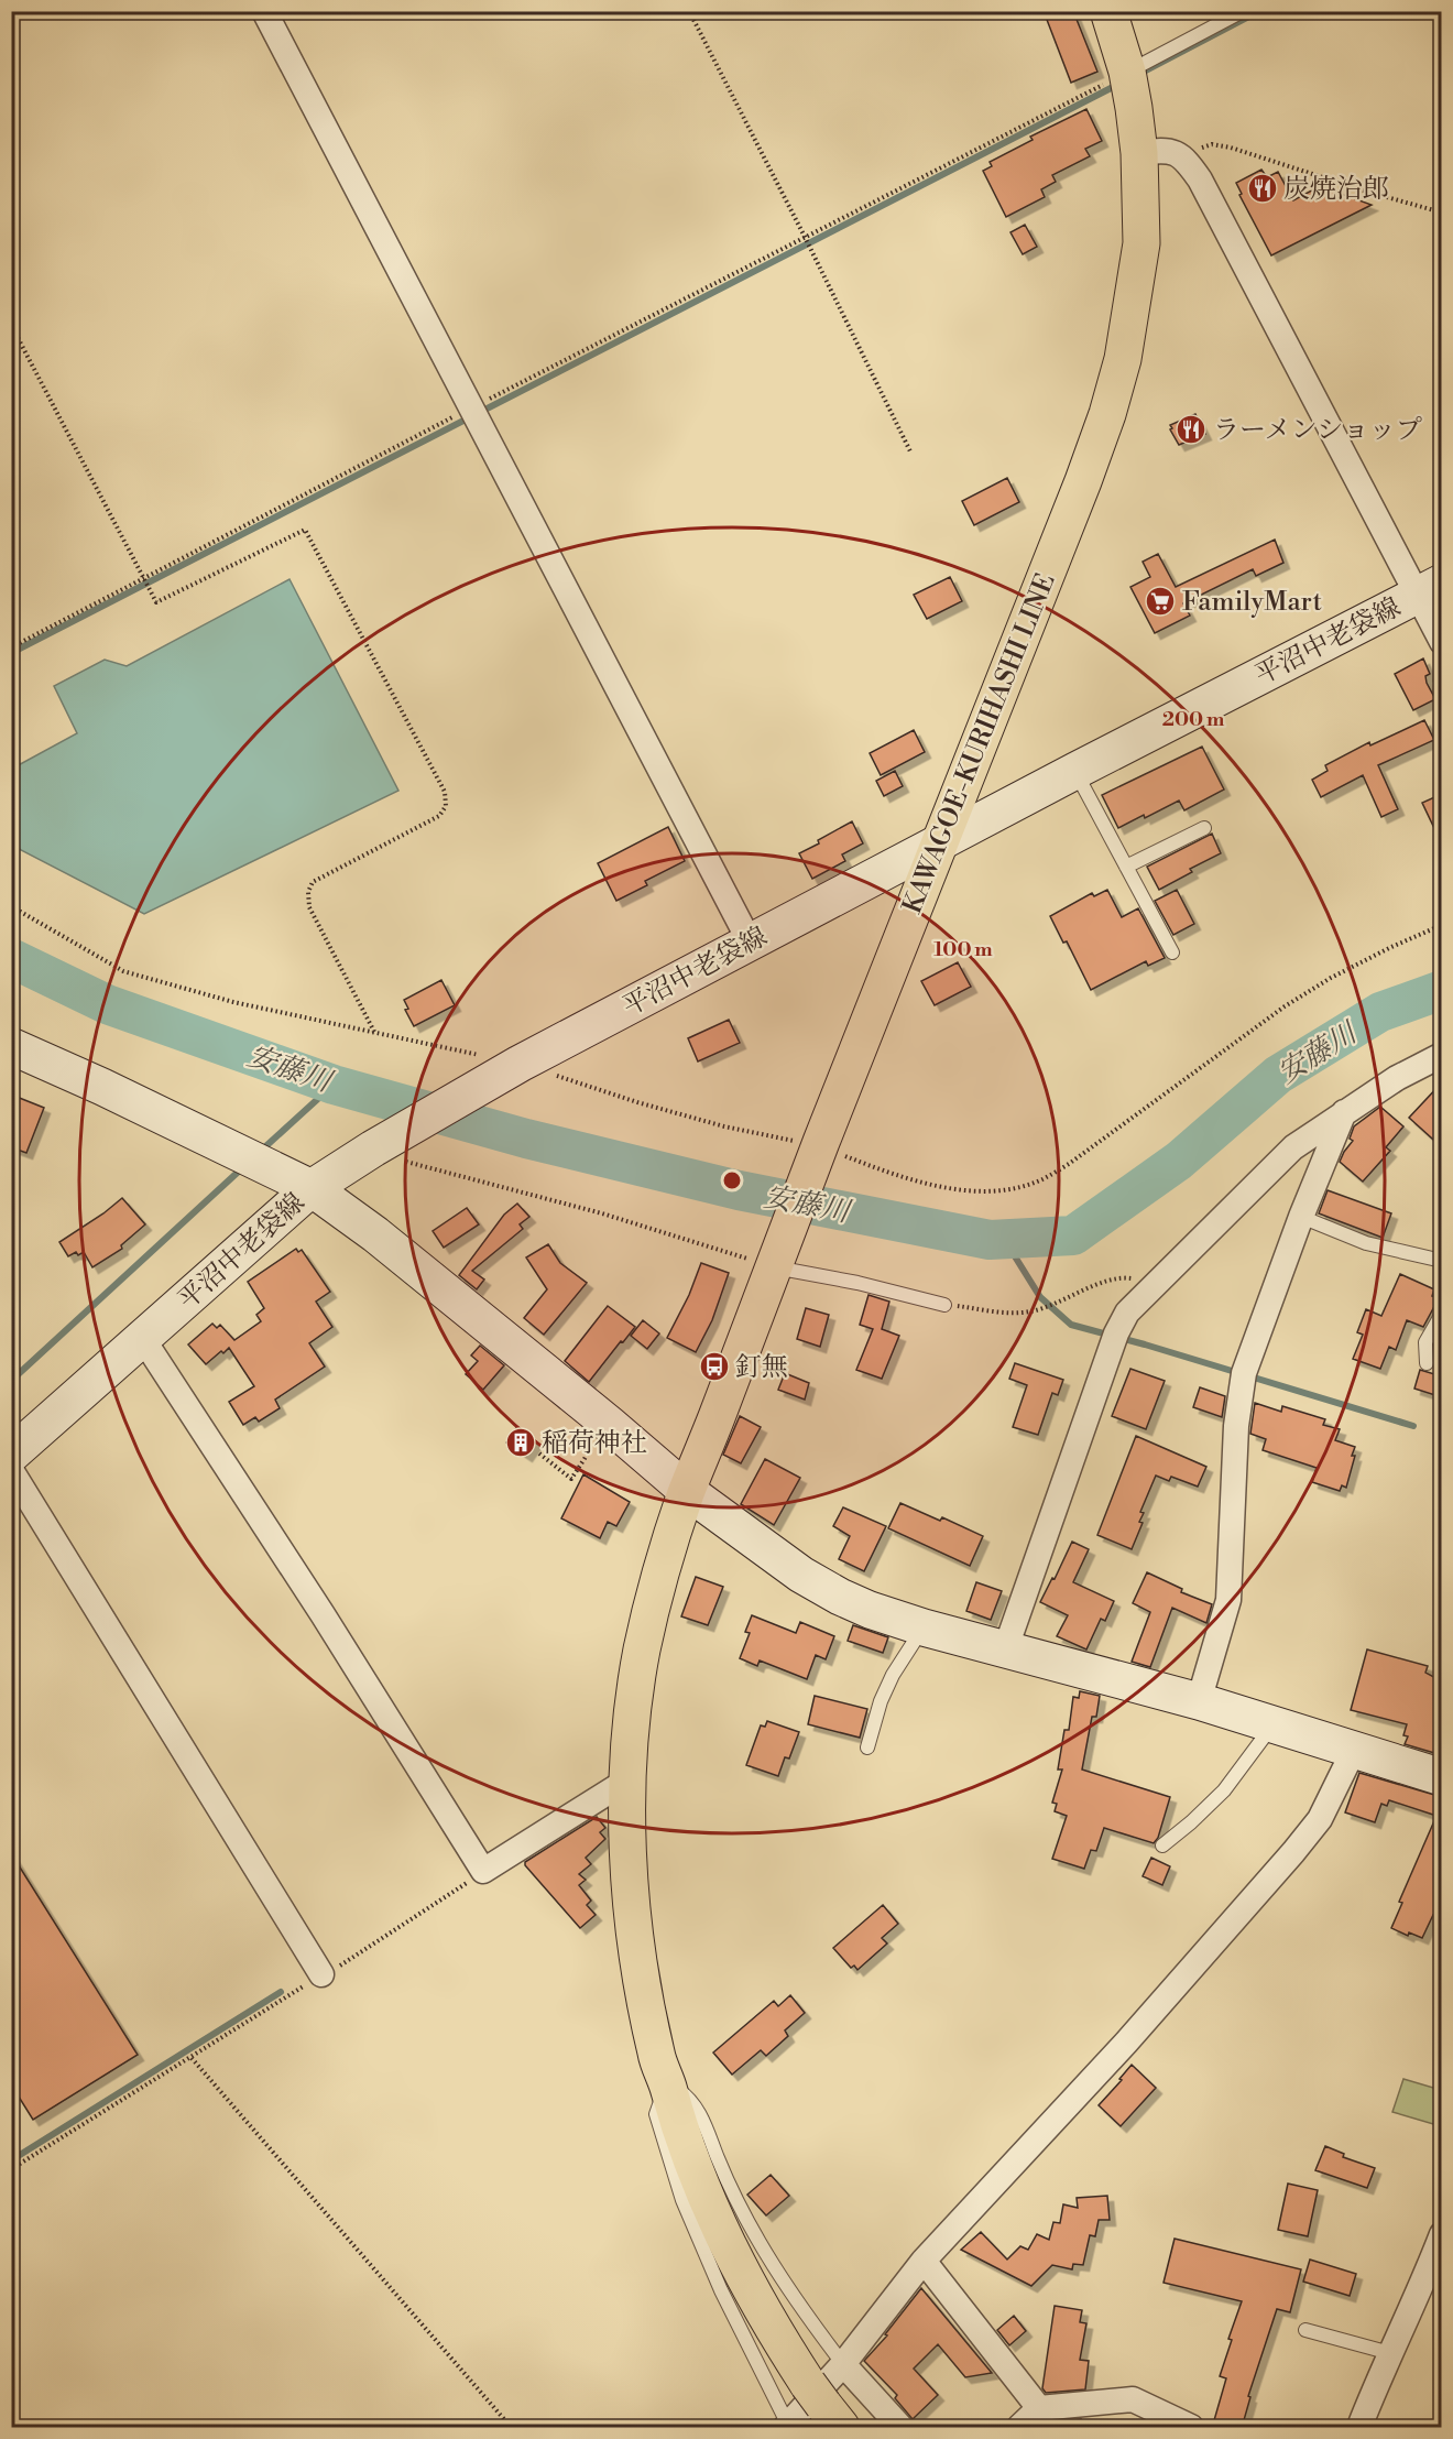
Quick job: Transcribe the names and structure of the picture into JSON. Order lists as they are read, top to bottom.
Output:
{
  "streets": {
    "main road": ["平沼中老袋線", "KAWAGOE-KURIHASHI LINE"]
  },
  "crossings": [
    ["平沼中老袋線", "KAWAGOE-KURIHASHI LINE"]
  ],
  "water": ["安藤川"],
  "places": {
    "restaurant": ["炭焼治郎", "ラーメンショップ"],
    "supermarket": ["FamilyMart"],
    "bus stop": ["釘無"],
    "building": ["稲荷神社"]
  },
  "rings": ["200 m", "100 m"]
}
